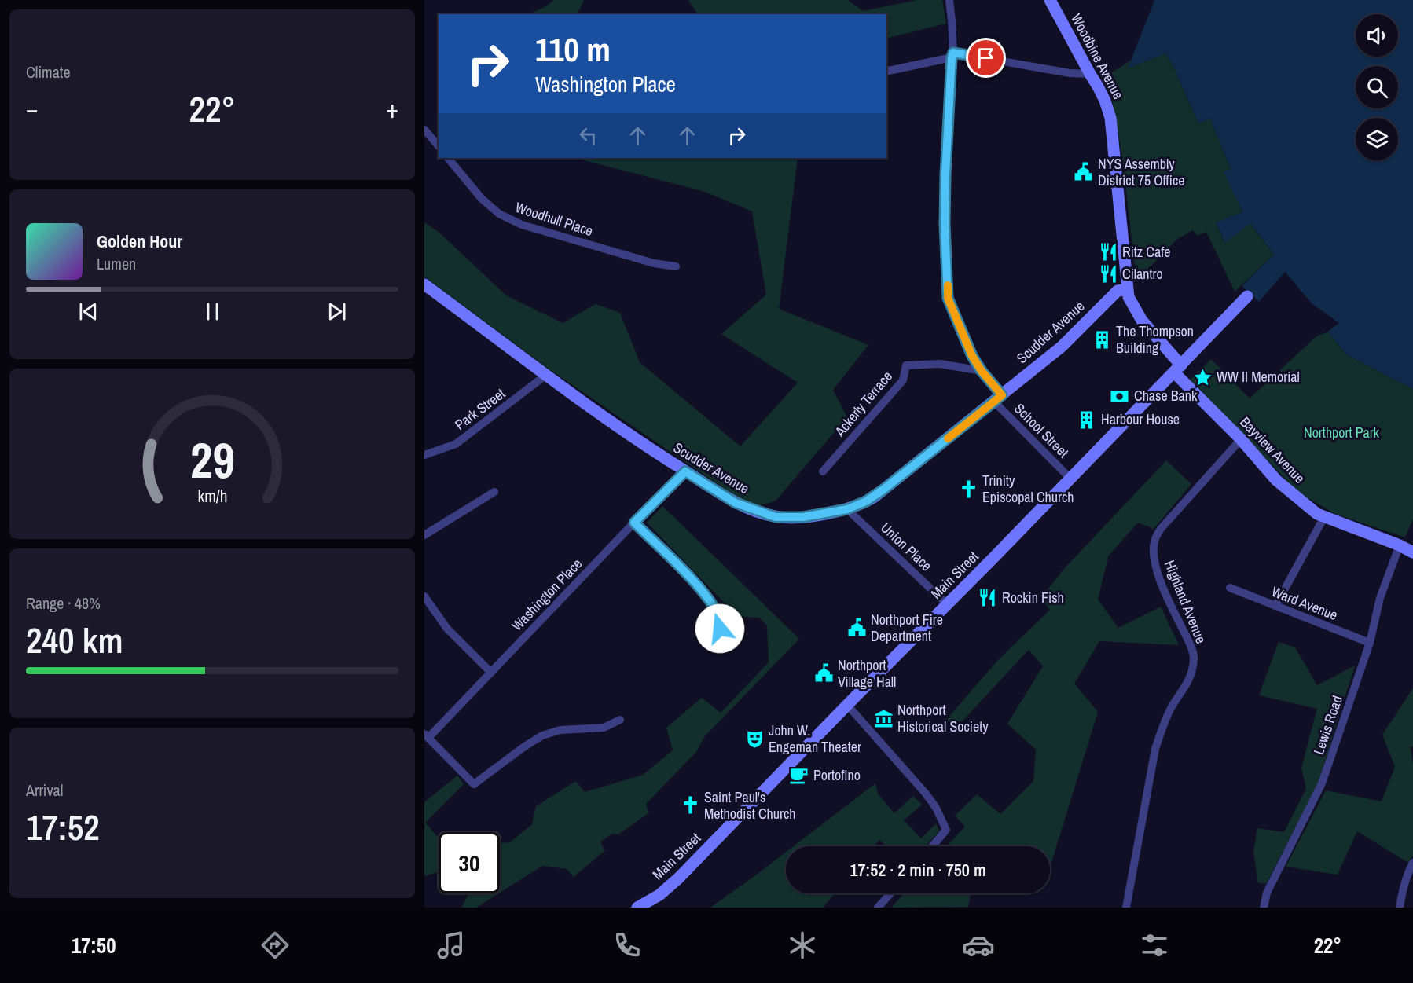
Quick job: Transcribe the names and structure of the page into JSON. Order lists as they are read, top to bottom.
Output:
{
  "streets": {
    "main road": [
      "Woodbine Avenue",
      "Scudder Avenue",
      "Bayview Avenue",
      "Main Street"
    ],
    "street": [
      "Woodhull Place",
      "Ackerly Terrace",
      "Park Street",
      "School Street",
      "Union Place",
      "Washington Place",
      "Highland Avenue",
      "Ward Avenue",
      "Lewis Road"
    ]
  },
  "crossings": [
    ["Woodbine Avenue", "Scudder Avenue"],
    ["Woodbine Avenue", "Bayview Avenue"],
    ["Woodbine Avenue", "Main Street"],
    ["Scudder Avenue", "Park Street"],
    ["Scudder Avenue", "School Street"],
    ["Scudder Avenue", "Union Place"],
    ["Scudder Avenue", "Washington Place"],
    ["Ackerly Terrace", "School Street"],
    ["School Street", "Main Street"],
    ["Bayview Avenue", "Main Street"],
    ["Bayview Avenue", "Highland Avenue"],
    ["Bayview Avenue", "Lewis Road"],
    ["Union Place", "Main Street"],
    ["Ward Avenue", "Lewis Road"]
  ],
  "parks": ["Northport Park"],
  "places": {
    "public building": ["NYS Assembly District 75 Office", "Northport Fire Department", "Northport Village Hall"],
    "restaurant": ["Ritz Cafe", "Cilantro", "Rockin Fish"],
    "building": ["The Thompson Building", "Harbour House"],
    "place": ["WW II Memorial"],
    "bank": ["Chase Bank"],
    "church": ["Trinity Episcopal Church", "Saint Paul's Methodist Church"],
    "museum": ["Northport Historical Society"],
    "theatre": ["John W. Engeman Theater"],
    "cafe": ["Portofino"]
  },
  "page": {
    "tile": [
      "Climate",
      ["Range · 48%", "240 km"],
      ["Arrival", "17:52"]
    ],
    "turn": ["110 m", "Washington Place"],
    "heat": ["−", "22°", "+"],
    "song": ["Golden Hour", "Lumen"],
    "limit": "30",
    "trip": "17:52 · 2 min · 750 m",
    "tabs": ["17:50", "22°"],
    "gauge": ["29", "km/h"]
  }
}
